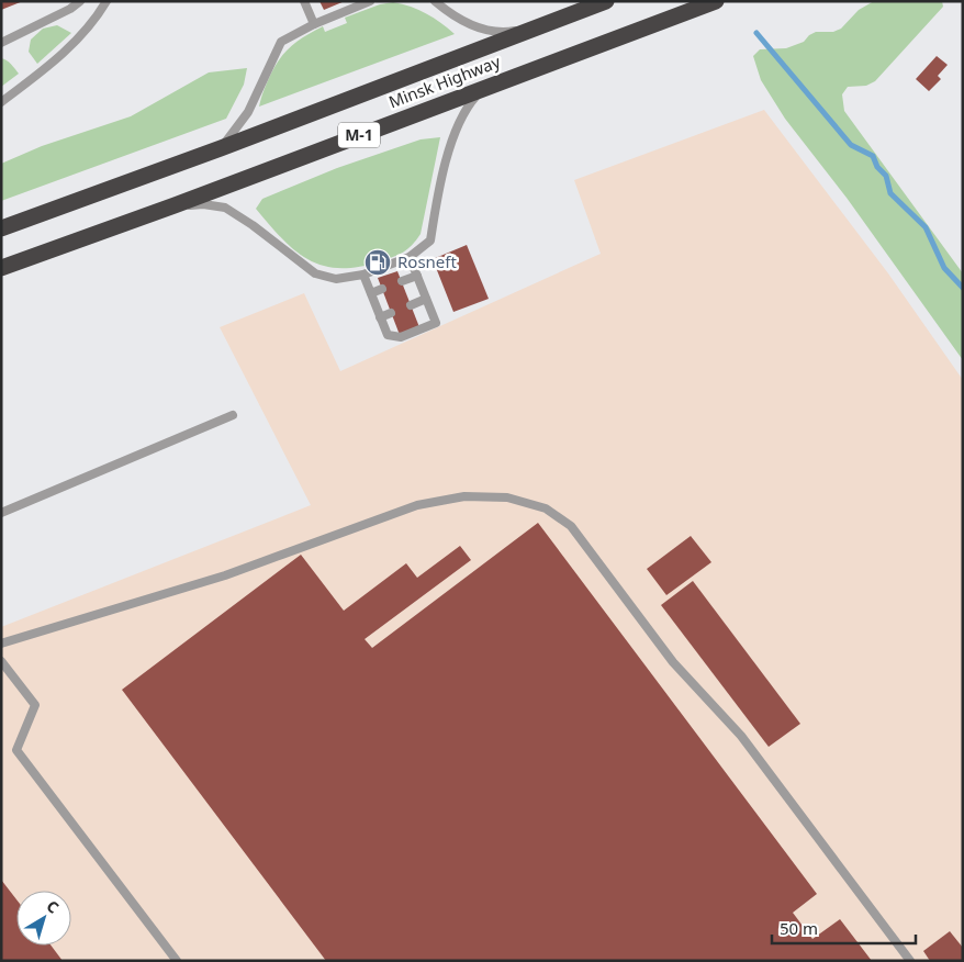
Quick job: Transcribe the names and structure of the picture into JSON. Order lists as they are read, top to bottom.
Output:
{
  "streets": {
    "highway": ["Minsk Highway", "М-1"]
  },
  "places": {
    "fuel station": ["Rosneft"]
  },
  "scale_bar": "50 m",
  "north": "top right"
}
